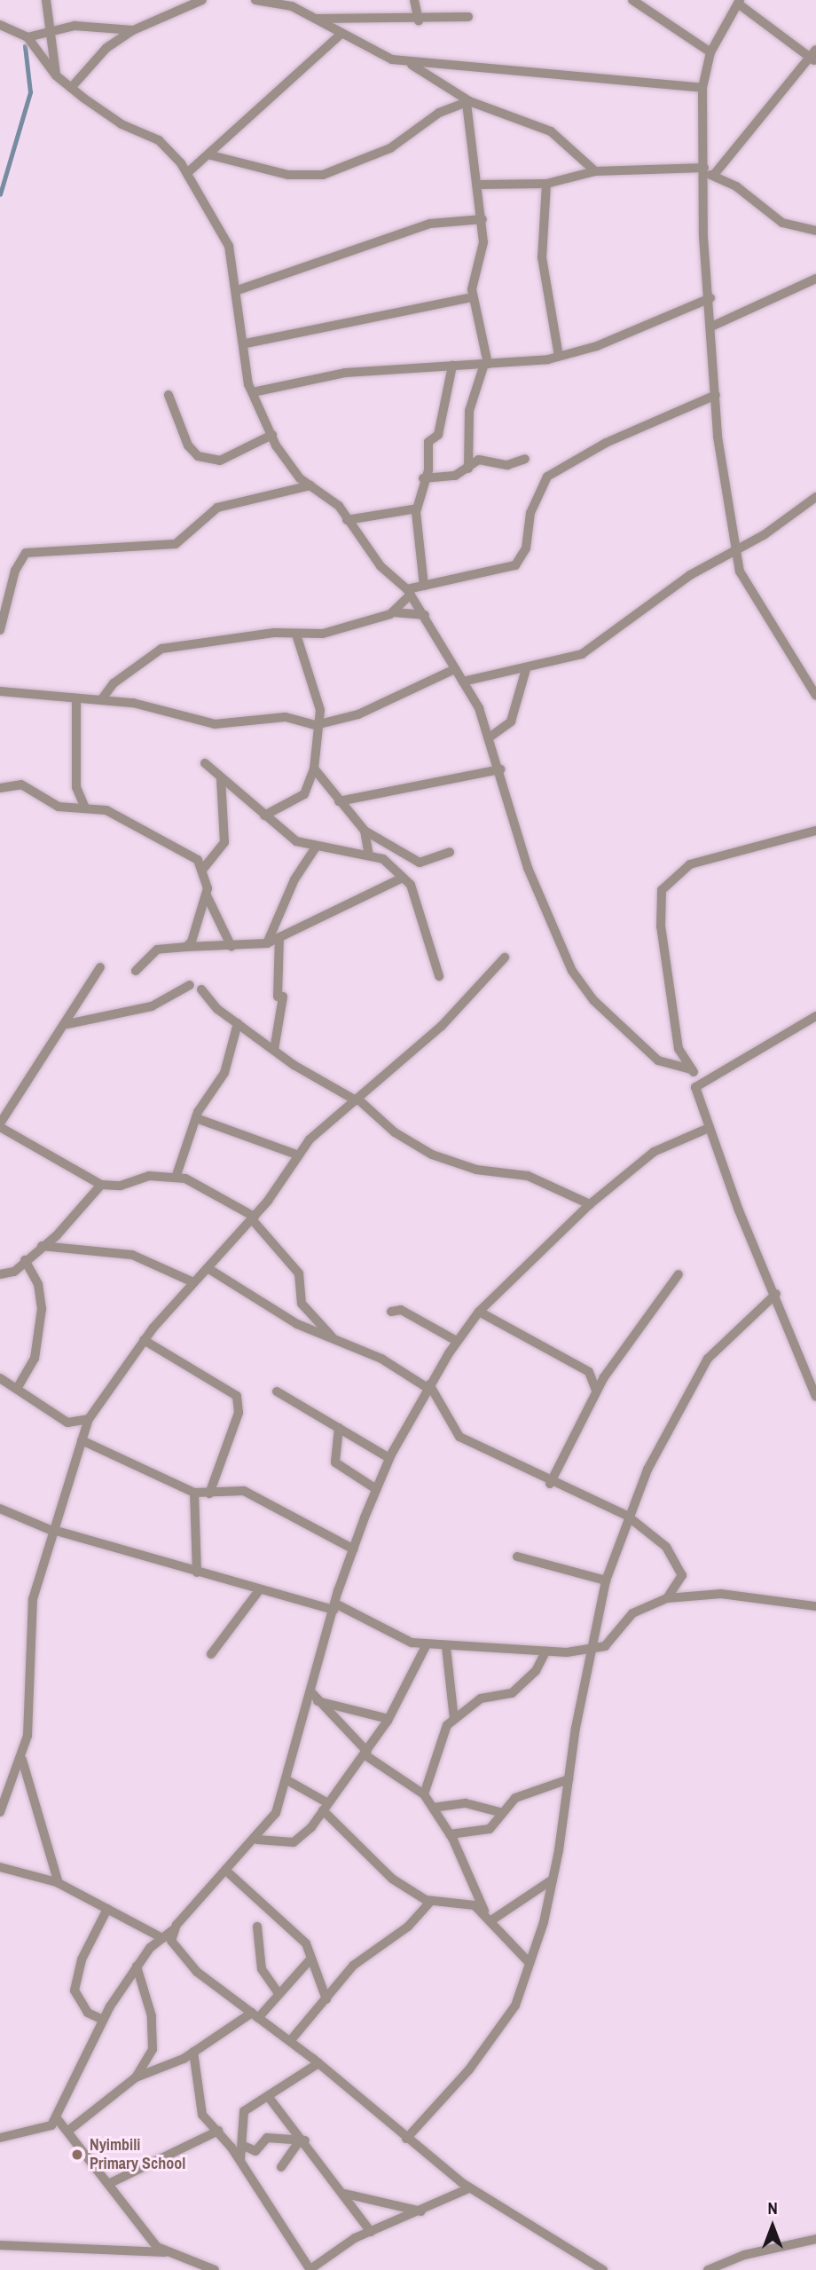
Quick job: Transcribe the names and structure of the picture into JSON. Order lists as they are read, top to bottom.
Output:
{
  "places": ["Nyimbili Primary School"],
  "north": "top"
}
